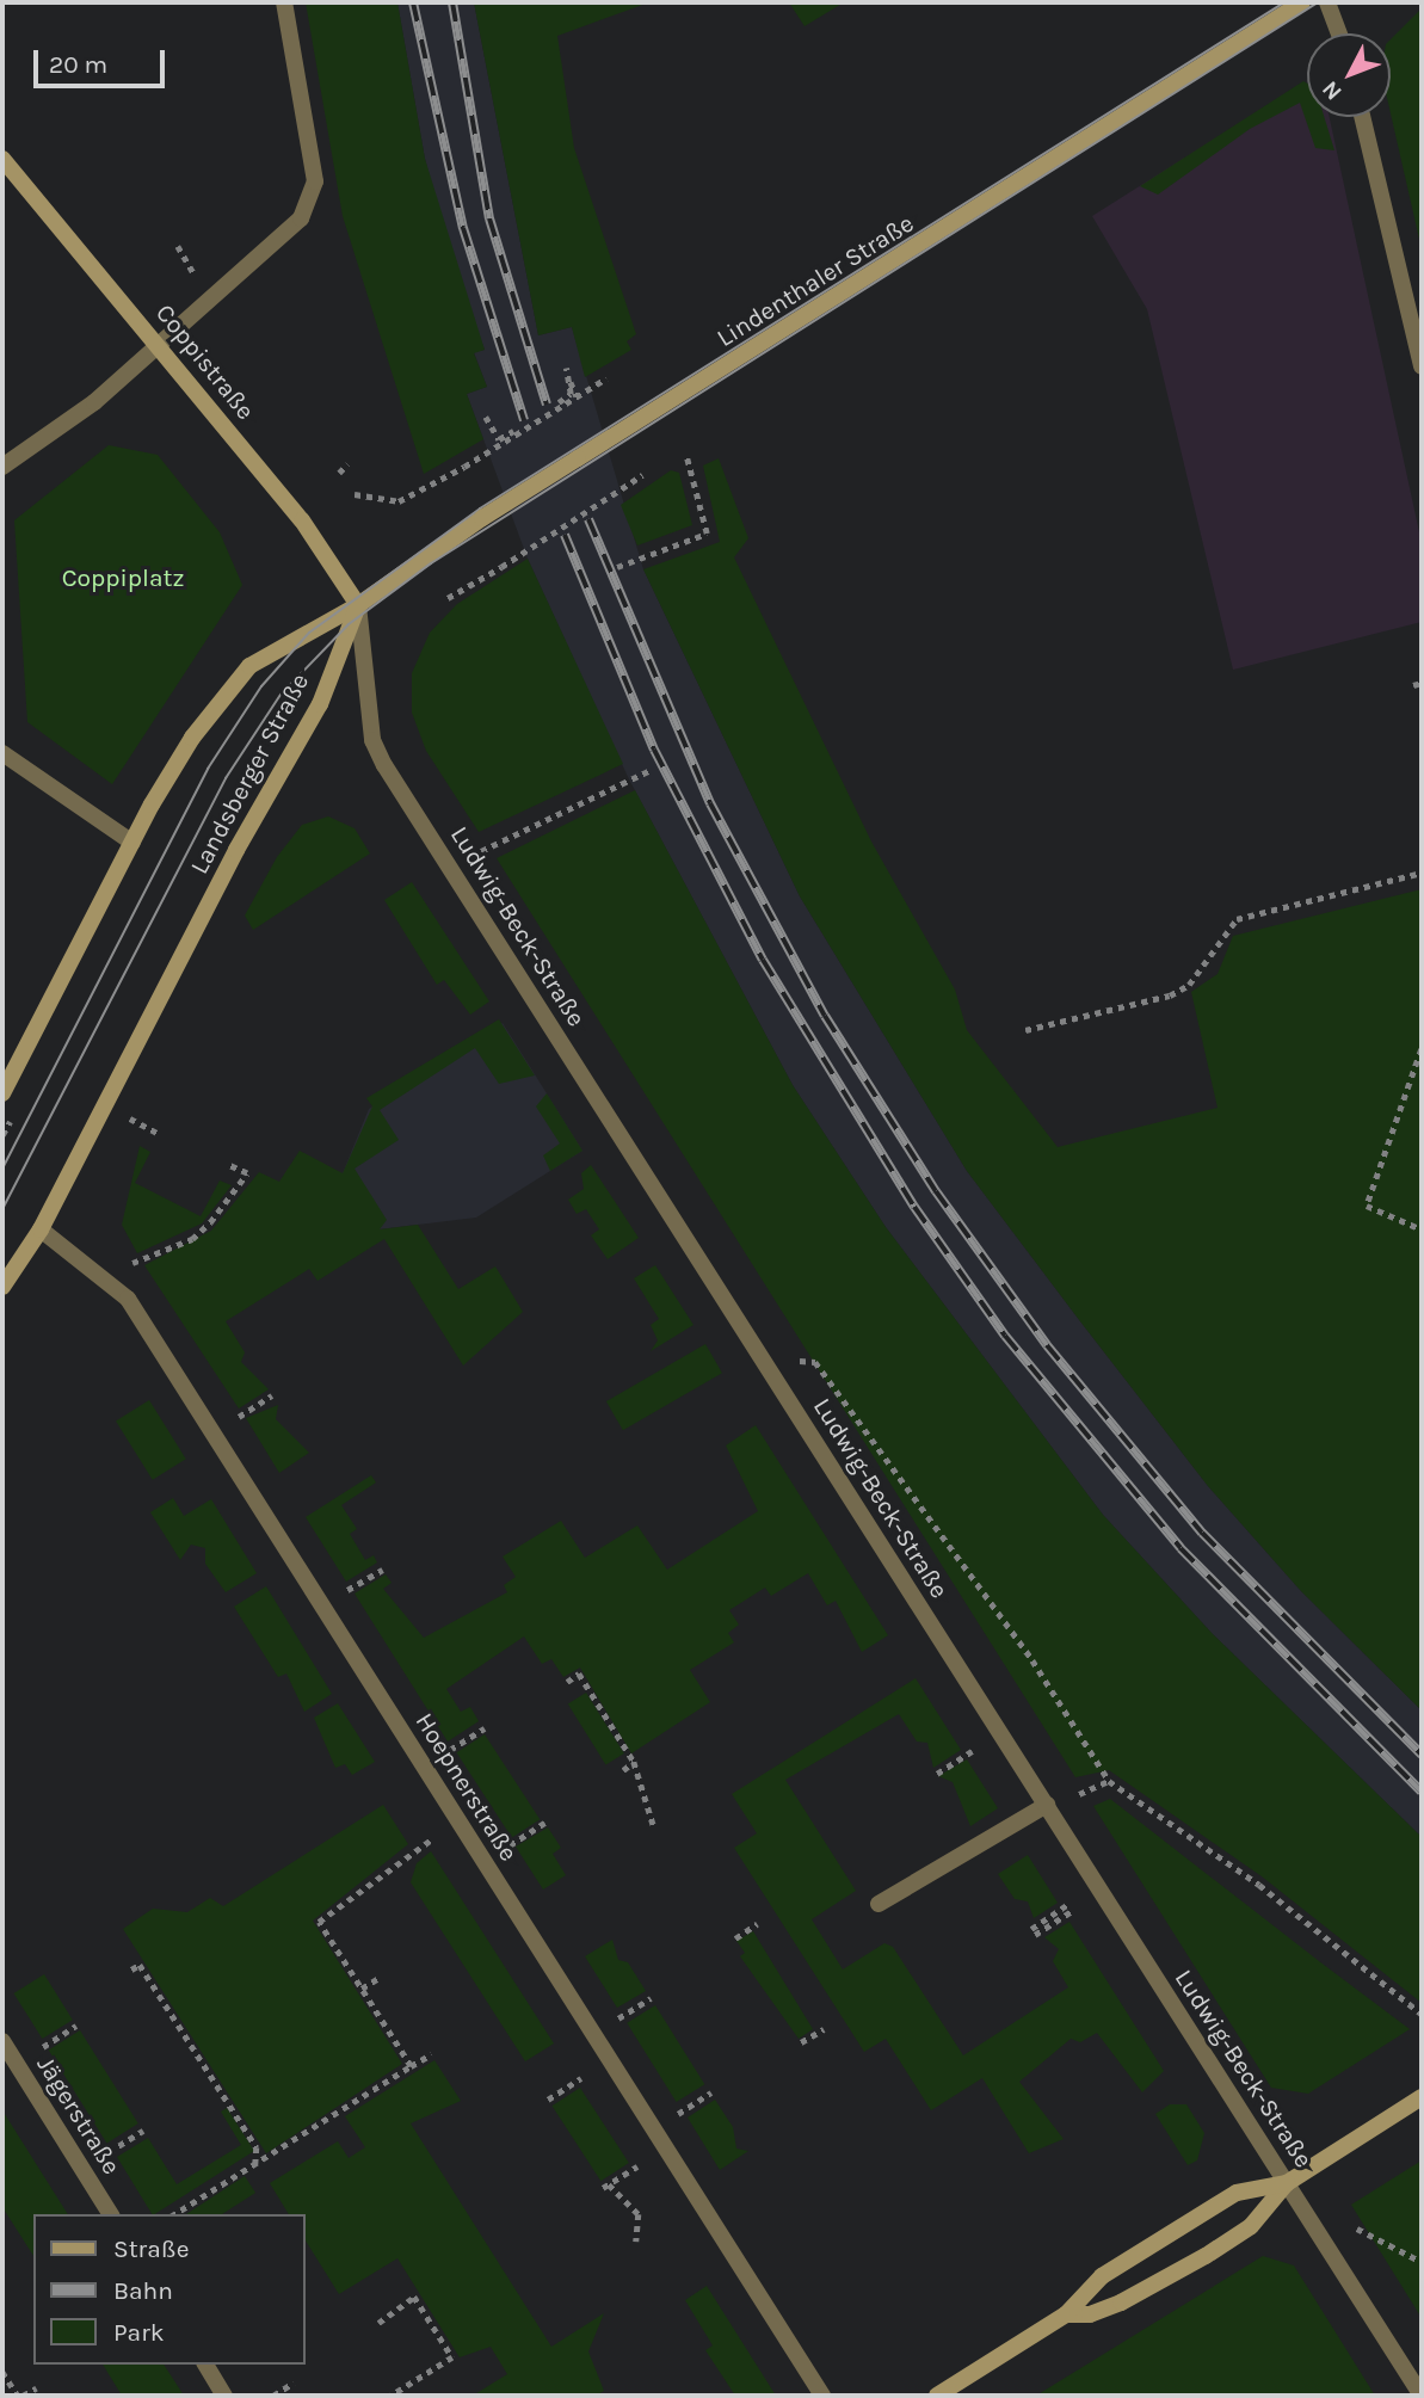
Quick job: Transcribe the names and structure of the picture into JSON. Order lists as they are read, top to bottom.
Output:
{
  "streets": {
    "main road": ["Lindenthaler Straße", "Coppistraße", "Landsberger Straße"],
    "street": ["Ludwig-Beck-Straße", "Hoepnerstraße", "Jägerstraße"]
  },
  "crossings": [
    ["Lindenthaler Straße", "Coppistraße"],
    ["Lindenthaler Straße", "Landsberger Straße"],
    ["Lindenthaler Straße", "Ludwig-Beck-Straße"],
    ["Coppistraße", "Landsberger Straße"],
    ["Coppistraße", "Ludwig-Beck-Straße"],
    ["Landsberger Straße", "Ludwig-Beck-Straße"],
    ["Landsberger Straße", "Hoepnerstraße"]
  ],
  "parks": ["Coppiplatz"],
  "legend": ["Straße", "Bahn", "Park"],
  "scale_bar": "20 m",
  "north": "bottom left"
}
